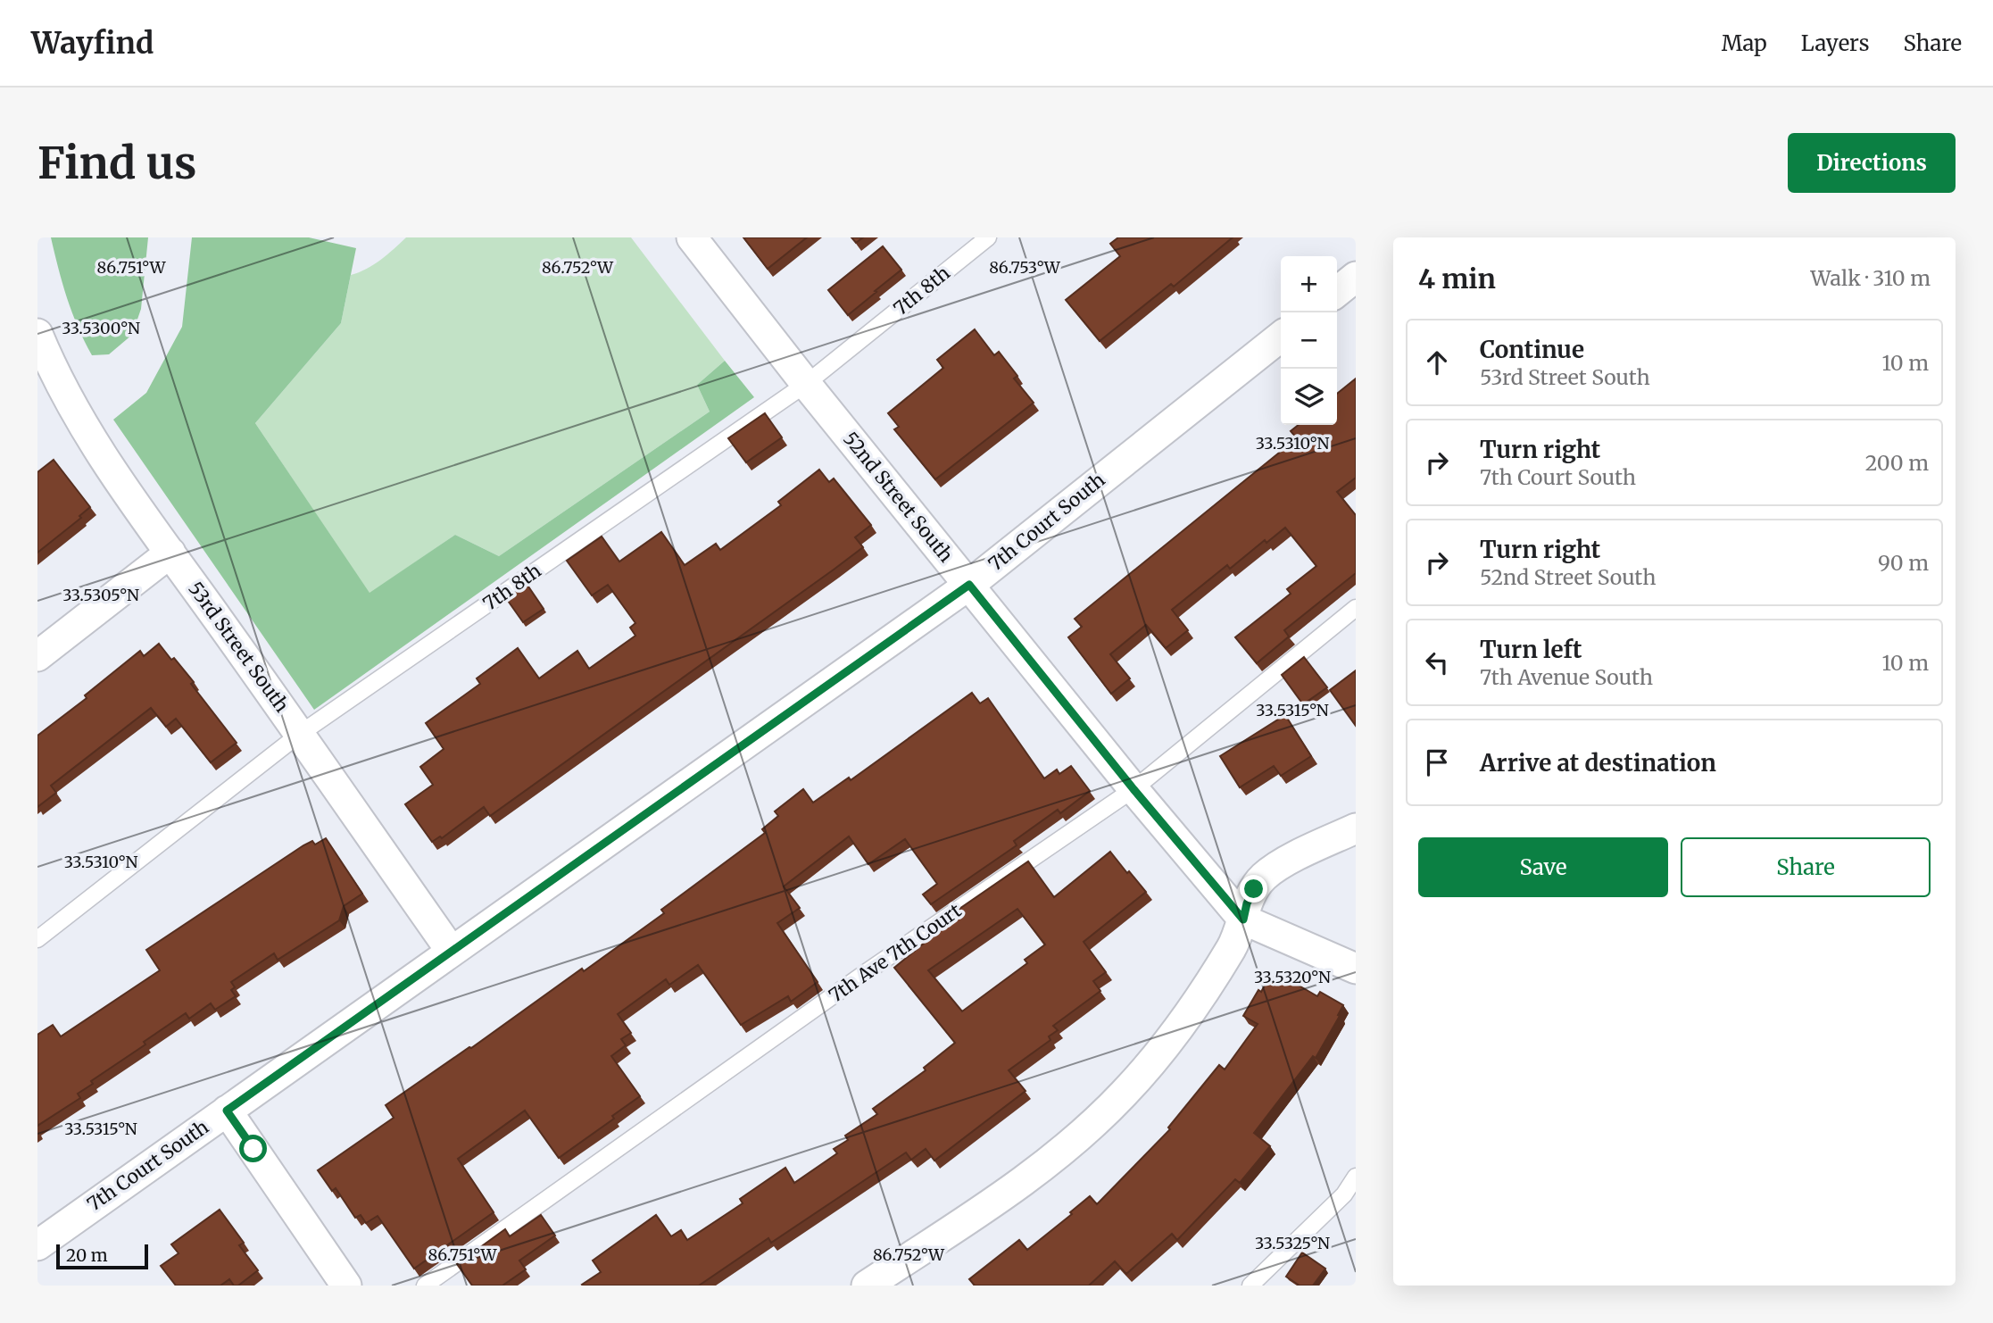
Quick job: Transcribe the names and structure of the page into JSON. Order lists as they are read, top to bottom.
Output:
{
  "streets": {
    "street": ["52nd Street South", "7th Court South", "53rd Street South"],
    "lane": ["7th 8th", "7th Ave 7th Court"]
  },
  "crossings": [
    ["7th 8th", "52nd Street South"],
    ["7th 8th", "53rd Street South"],
    ["52nd Street South", "7th Court South"],
    ["52nd Street South", "7th Ave 7th Court"],
    ["7th Court South", "53rd Street South"]
  ],
  "scale_bar": "20 m",
  "page": {
    "header": "Wayfind",
    "nav": ["Map", "Layers", "Share"],
    "buttons": [
      "Directions",
      ["Save", "Share"]
    ],
    "title": "Find us",
    "heading": ["4 min", "Walk · 310 m"],
    "map_buttons": ["+", "−"],
    "list": [
      ["Continue", "53rd Street South", "10 m"],
      ["Turn right", "7th Court South", "200 m"],
      ["Turn right", "52nd Street South", "90 m"],
      ["Turn left", "7th Avenue South", "10 m"],
      "Arrive at destination"
    ],
    "scale": "20 m"
  },
  "coordinates": [
    "86.751°W",
    "86.752°W",
    "86.753°W",
    "33.5300°N",
    "33.5310°N",
    "33.5305°N",
    "33.5315°N",
    "33.5320°N",
    "33.5325°N"
  ]
}
